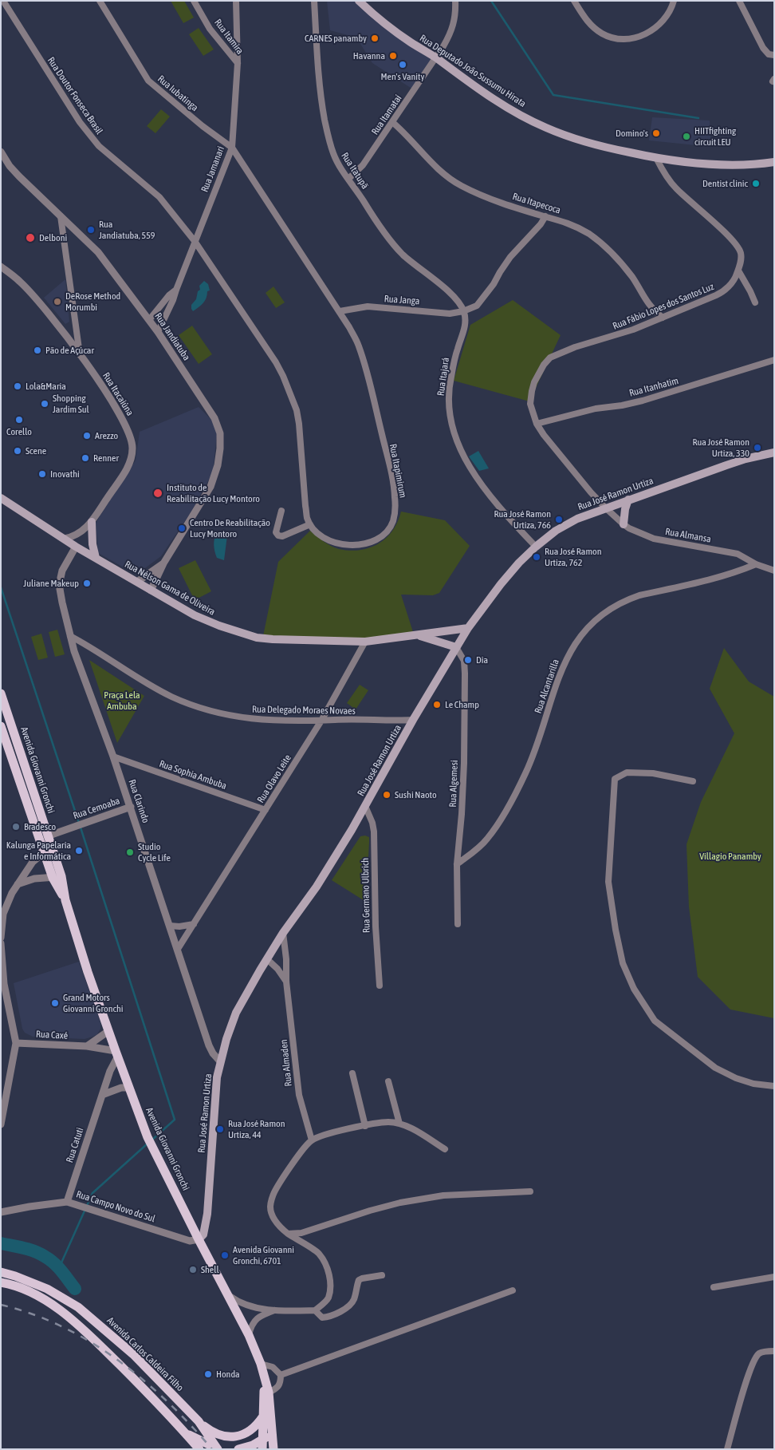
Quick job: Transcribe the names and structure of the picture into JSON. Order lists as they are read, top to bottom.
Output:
{
  "streets": {
    "main road": [
      "Rua Deputado João Sussumu Hirata",
      "Rua José Ramon Urtiza",
      "Rua Nélson Gama de Oliveira",
      "Avenida Giovanni Gronchi",
      "Avenida Carlos Caldeira Filho"
    ],
    "street": [
      "Rua Itamira",
      "Rua Iubatinga",
      "Rua Doutor Fonseca Brasil",
      "Rua Itamataí",
      "Rua Jamanari",
      "Rua Itatupã",
      "Rua Itapecoca",
      "Rua Janga",
      "Rua Fábio Lopes dos Santos Luz",
      "Rua Jandiatuba",
      "Rua Itajará",
      "Rua Itanhatim",
      "Rua Itacaiúna",
      "Rua Itapimirum",
      "Rua Almansa",
      "Rua Alcantarilla",
      "Rua Delegado Moraes Novaes",
      "Rua Sophia Ambuba",
      "Rua Olavo Leite",
      "Rua Algemesi",
      "Rua Clarindo",
      "Rua Cemoaba",
      "Rua Germano Ulbrich",
      "Rua Caxé",
      "Rua Almaden",
      "Rua Catuti",
      "Rua Campo Novo do Sul"
    ]
  },
  "crossings": [
    ["Rua Itamira", "Rua Jamanari"],
    ["Rua Deputado João Sussumu Hirata", "Rua Itamataí"],
    ["Rua Iubatinga", "Rua Jamanari"],
    ["Rua Iubatinga", "Rua Itapimirum"],
    ["Rua Doutor Fonseca Brasil", "Rua Jamanari"],
    ["Rua Itamataí", "Rua Itatupã"],
    ["Rua Itamataí", "Rua Itapecoca"],
    ["Rua Jamanari", "Rua Jandiatuba"],
    ["Rua Jamanari", "Rua Itapimirum"],
    ["Rua Itatupã", "Rua Janga"],
    ["Rua Itatupã", "Rua Itajará"],
    ["Rua Itapecoca", "Rua Fábio Lopes dos Santos Luz"],
    ["Rua Janga", "Rua Itajará"],
    ["Rua Janga", "Rua Itapimirum"],
    ["Rua Fábio Lopes dos Santos Luz", "Rua Itanhatim"],
    ["Rua Fábio Lopes dos Santos Luz", "Rua José Ramon Urtiza"],
    ["Rua Fábio Lopes dos Santos Luz", "Rua Almansa"],
    ["Rua Jandiatuba", "Rua Nélson Gama de Oliveira"],
    ["Rua Itajará", "Rua José Ramon Urtiza"],
    ["Rua Itacaiúna", "Rua Nélson Gama de Oliveira"],
    ["Rua José Ramon Urtiza", "Rua Almansa"],
    ["Rua José Ramon Urtiza", "Rua Nélson Gama de Oliveira"],
    ["Rua José Ramon Urtiza", "Rua Delegado Moraes Novaes"],
    ["Rua José Ramon Urtiza", "Avenida Giovanni Gronchi"],
    ["Rua José Ramon Urtiza", "Rua Algemesi"],
    ["Rua José Ramon Urtiza", "Rua Clarindo"],
    ["Rua José Ramon Urtiza", "Rua Germano Ulbrich"],
    ["Rua José Ramon Urtiza", "Rua Almaden"],
    ["Rua José Ramon Urtiza", "Rua Campo Novo do Sul"],
    ["Rua Almansa", "Rua Alcantarilla"],
    ["Rua Nélson Gama de Oliveira", "Rua Olavo Leite"],
    ["Rua Nélson Gama de Oliveira", "Rua Algemesi"],
    ["Rua Nélson Gama de Oliveira", "Rua Clarindo"],
    ["Rua Alcantarilla", "Rua Algemesi"],
    ["Rua Delegado Moraes Novaes", "Rua Olavo Leite"],
    ["Rua Delegado Moraes Novaes", "Rua Clarindo"],
    ["Avenida Giovanni Gronchi", "Rua Cemoaba"],
    ["Avenida Giovanni Gronchi", "Rua Caxé"],
    ["Avenida Giovanni Gronchi", "Rua Catuti"],
    ["Avenida Giovanni Gronchi", "Rua Campo Novo do Sul"],
    ["Rua Sophia Ambuba", "Rua Olavo Leite"],
    ["Rua Sophia Ambuba", "Rua Clarindo"],
    ["Rua Olavo Leite", "Rua Clarindo"],
    ["Rua Clarindo", "Rua Cemoaba"],
    ["Rua Caxé", "Rua Catuti"],
    ["Rua Catuti", "Rua Campo Novo do Sul"]
  ],
  "parks": ["Praça Lela Ambuba", "Villagio Panamby"],
  "places": [
    "CARNES panamby",
    "Havanna",
    "Men's Vanity",
    "Domino's",
    "HIITfighting circuit LEU",
    "Dentist clinic",
    "Rua Jandiatuba, 559",
    "Delboni",
    "DeRose Method Morumbi",
    "Pão de Açúcar",
    "Lola&Maria",
    "Shopping Jardim Sul",
    "Corello",
    "Arezzo",
    "Rua José Ramon Urtiza, 330",
    "Scene",
    "Renner",
    "Inovathi",
    "Instituto de Reabilitação Lucy Montoro",
    "Rua José Ramon Urtiza, 766",
    "Centro De Reabilitação Lucy Montoro",
    "Rua José Ramon Urtiza, 762",
    "Juliane Makeup",
    "Dia",
    "Le Champ",
    "Sushi Naoto",
    "Bradesco",
    "Kalunga Papelaria e Informática",
    "Studio Cycle Life",
    "Grand Motors Giovanni Gronchi",
    "Rua José Ramon Urtiza, 44",
    "Avenida Giovanni Gronchi, 6701",
    "Shell",
    "Honda"
  ]
}
